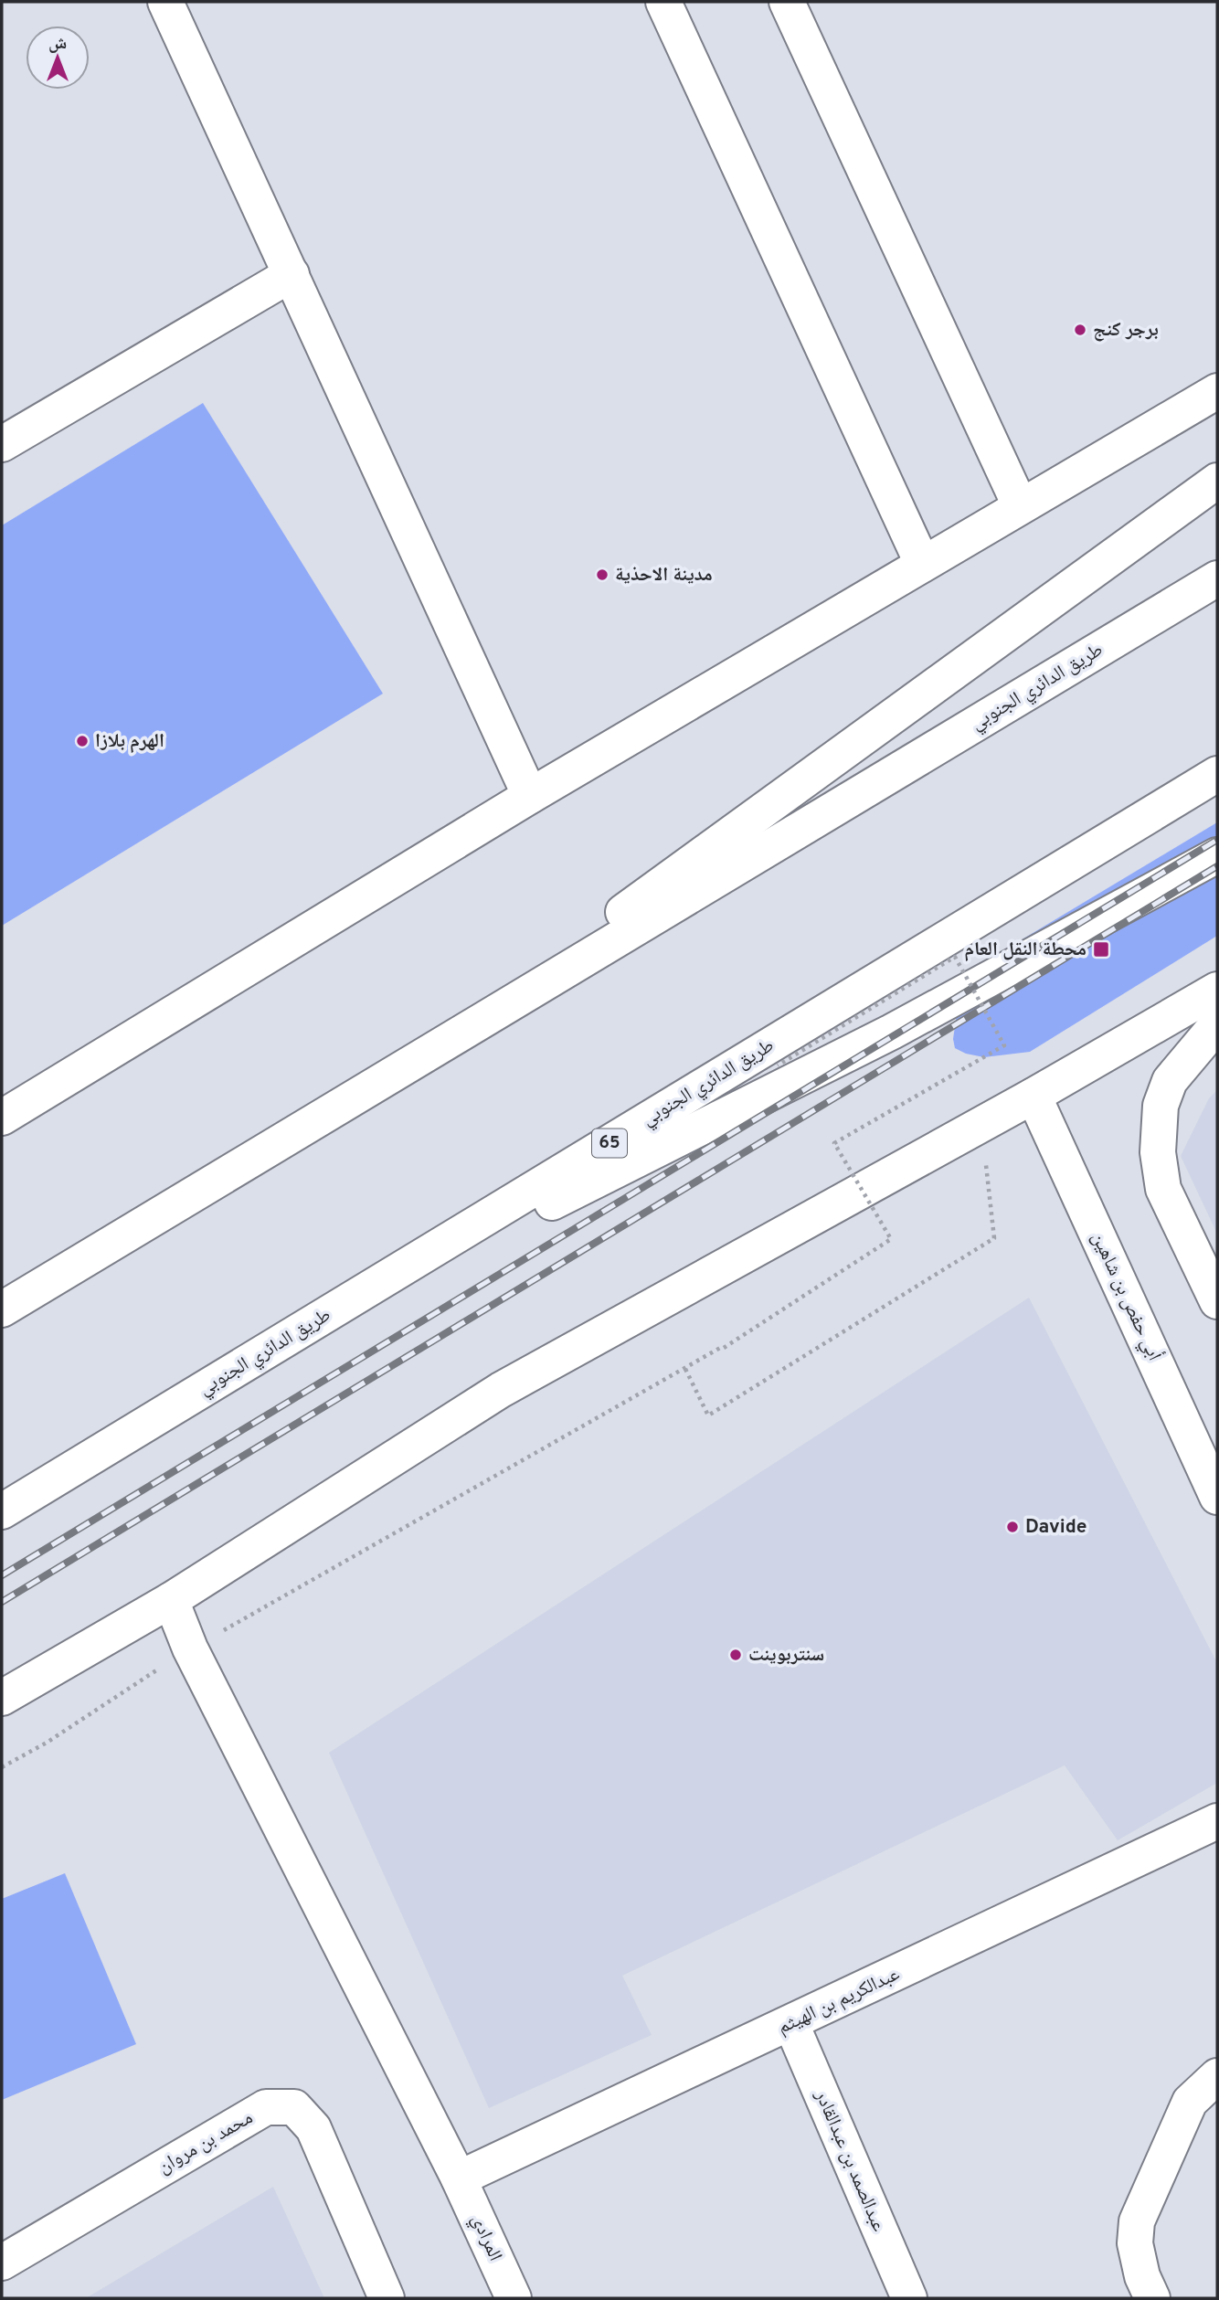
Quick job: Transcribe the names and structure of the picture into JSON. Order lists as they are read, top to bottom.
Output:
{
  "streets": {
    "main road": [
      "طريق الدائري الجنوبي",
      "65",
      "أبي حفص بن شاهين",
      "عبدالكريم بن الهيثم",
      "محمد بن مروان",
      "عبدالصمد بن عبدالقادر",
      "المرادي"
    ]
  },
  "crossings": [
    ["عبدالكريم بن الهيثم", "عبدالصمد بن عبدالقادر"],
    ["عبدالكريم بن الهيثم", "المرادي"]
  ],
  "places": {
    "other": [
      "برجر كنج",
      "مدينة الاحذية",
      "الهرم بلازا",
      "Davide",
      "سنتربوينت"
    ],
    "transit": ["محطة النقل العام"]
  },
  "north": "top"
}
